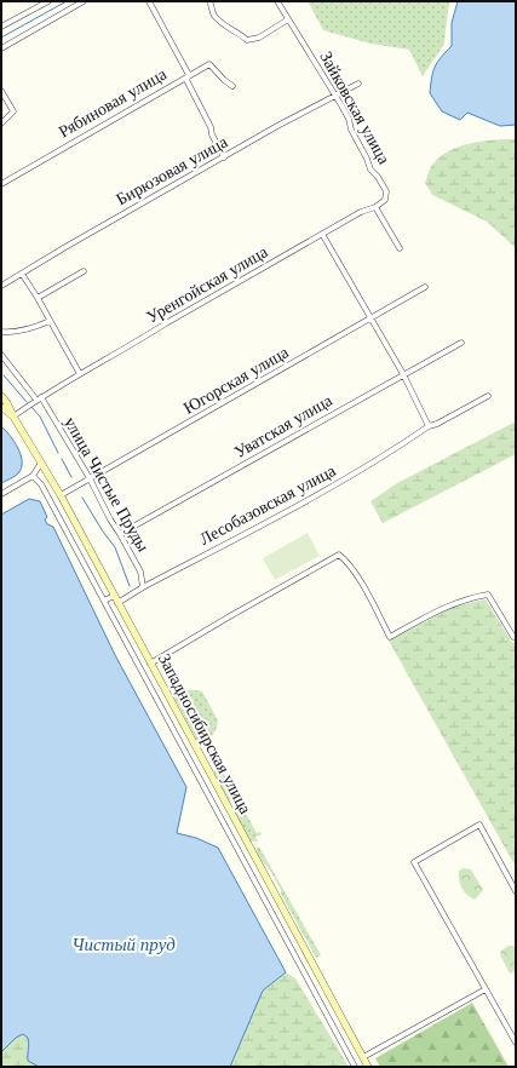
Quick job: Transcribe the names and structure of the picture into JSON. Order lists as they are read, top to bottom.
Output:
{
  "streets": {
    "main road": ["Западносибирская улица"],
    "street": [
      "Рябиновая улица",
      "Зайковская улица",
      "Бирюзовая улица",
      "Уренгойская улица",
      "Югорская улица",
      "Уватская улица",
      "улица Чистые Пруды",
      "Лесобазовская улица"
    ]
  },
  "crossings": [
    ["Зайковская улица", "Бирюзовая улица"],
    ["Зайковская улица", "Уренгойская улица"],
    ["Уренгойская улица", "улица Чистые Пруды"],
    ["Уренгойская улица", "Западносибирская улица"],
    ["Югорская улица", "улица Чистые Пруды"],
    ["Югорская улица", "Западносибирская улица"],
    ["Уватская улица", "улица Чистые Пруды"],
    ["улица Чистые Пруды", "Лесобазовская улица"],
    ["Лесобазовская улица", "Западносибирская улица"]
  ],
  "water": ["Чистый пруд"]
}
